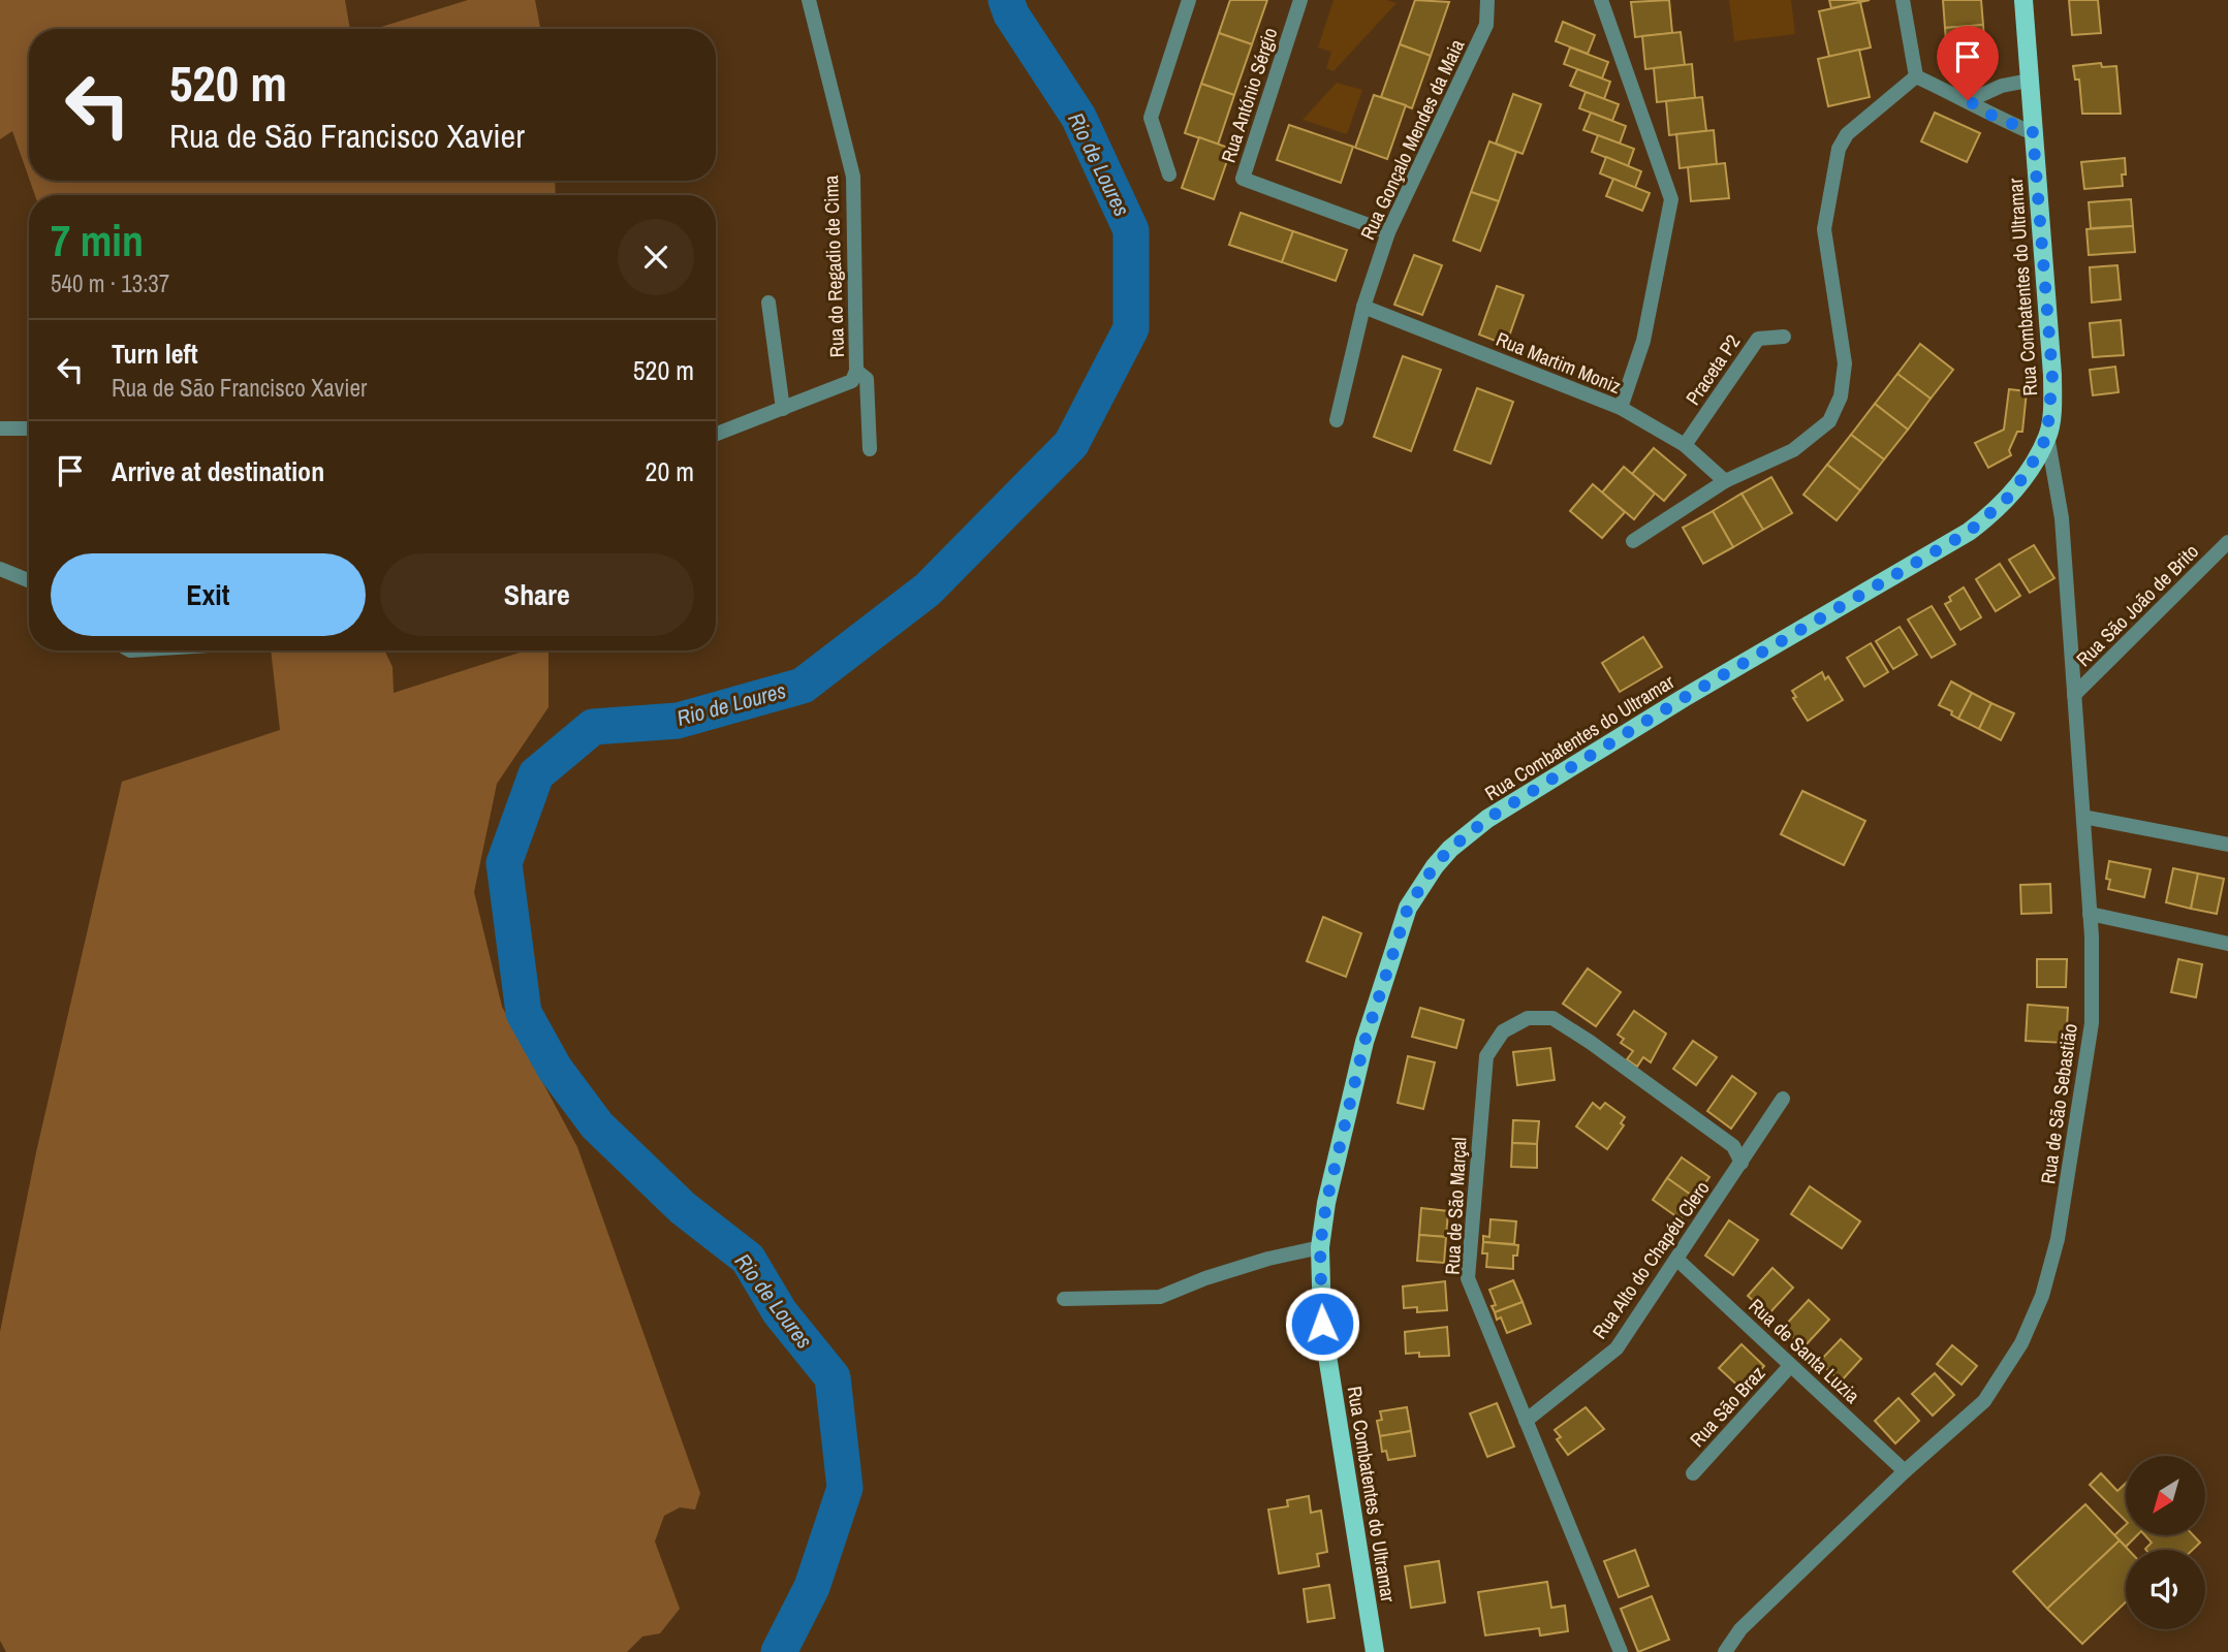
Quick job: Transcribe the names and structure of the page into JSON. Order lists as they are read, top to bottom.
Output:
{
  "streets": {
    "main road": ["Rua Combatentes do Ultramar"],
    "street": [
      "Rua António Sérgio",
      "Rua Gonçalo Mendes da Maia",
      "Rua do Regadio de Cima",
      "Rua Martim Moniz",
      "Praceta P2",
      "Rua São João de Brito",
      "Rua de São Sebastião",
      "Rua de São Marçal",
      "Rua Alto do Chapéu Clero",
      "Rua de Santa Luzia",
      "Rua São Braz"
    ]
  },
  "crossings": [
    ["Rua António Sérgio", "Rua Gonçalo Mendes da Maia"],
    ["Rua Gonçalo Mendes da Maia", "Rua Martim Moniz"],
    ["Rua Combatentes do Ultramar", "Rua de São Sebastião"],
    ["Rua Martim Moniz", "Praceta P2"],
    ["Rua São João de Brito", "Rua de São Sebastião"],
    ["Rua de São Sebastião", "Rua de Santa Luzia"],
    ["Rua de São Marçal", "Rua Alto do Chapéu Clero"],
    ["Rua Alto do Chapéu Clero", "Rua de Santa Luzia"],
    ["Rua de Santa Luzia", "Rua São Braz"]
  ],
  "water": ["Rio de Loures"],
  "north": "bottom left",
  "page": {
    "turn": ["520 m", "Rua de São Francisco Xavier"],
    "heading": ["7 min", "540 m · 13:37"],
    "list": [
      {
        "name": "Turn left",
        "note": "Rua de São Francisco Xavier",
        "value": "520 m"
      },
      {
        "name": "Arrive at destination",
        "value": "20 m"
      }
    ],
    "buttons": ["Exit", "Share"]
  }
}
